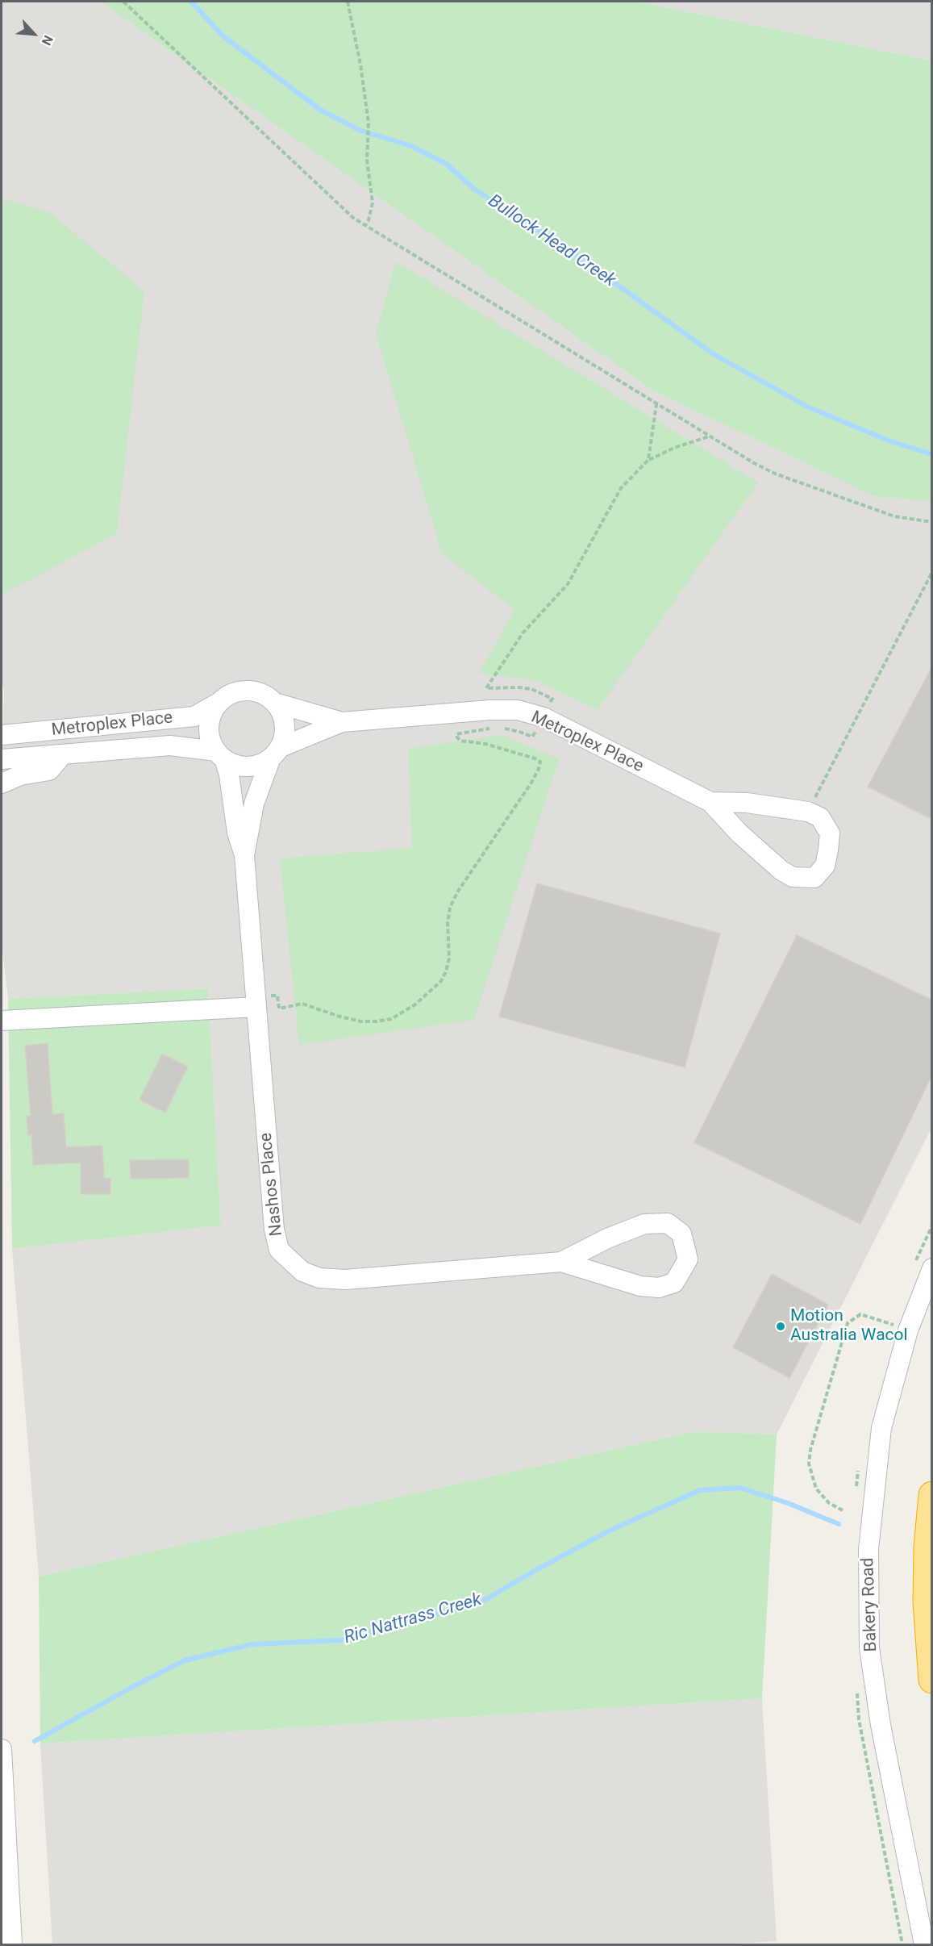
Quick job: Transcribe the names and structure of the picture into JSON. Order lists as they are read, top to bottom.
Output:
{
  "streets": {
    "street": ["Metroplex Place", "Nashos Place", "Bakery Road"]
  },
  "crossings": [
    ["Metroplex Place", "Nashos Place"]
  ],
  "water": ["Bullock Head Creek", "Ric Nattrass Creek"],
  "places": ["Motion Australia Wacol"],
  "north": "bottom right"
}
